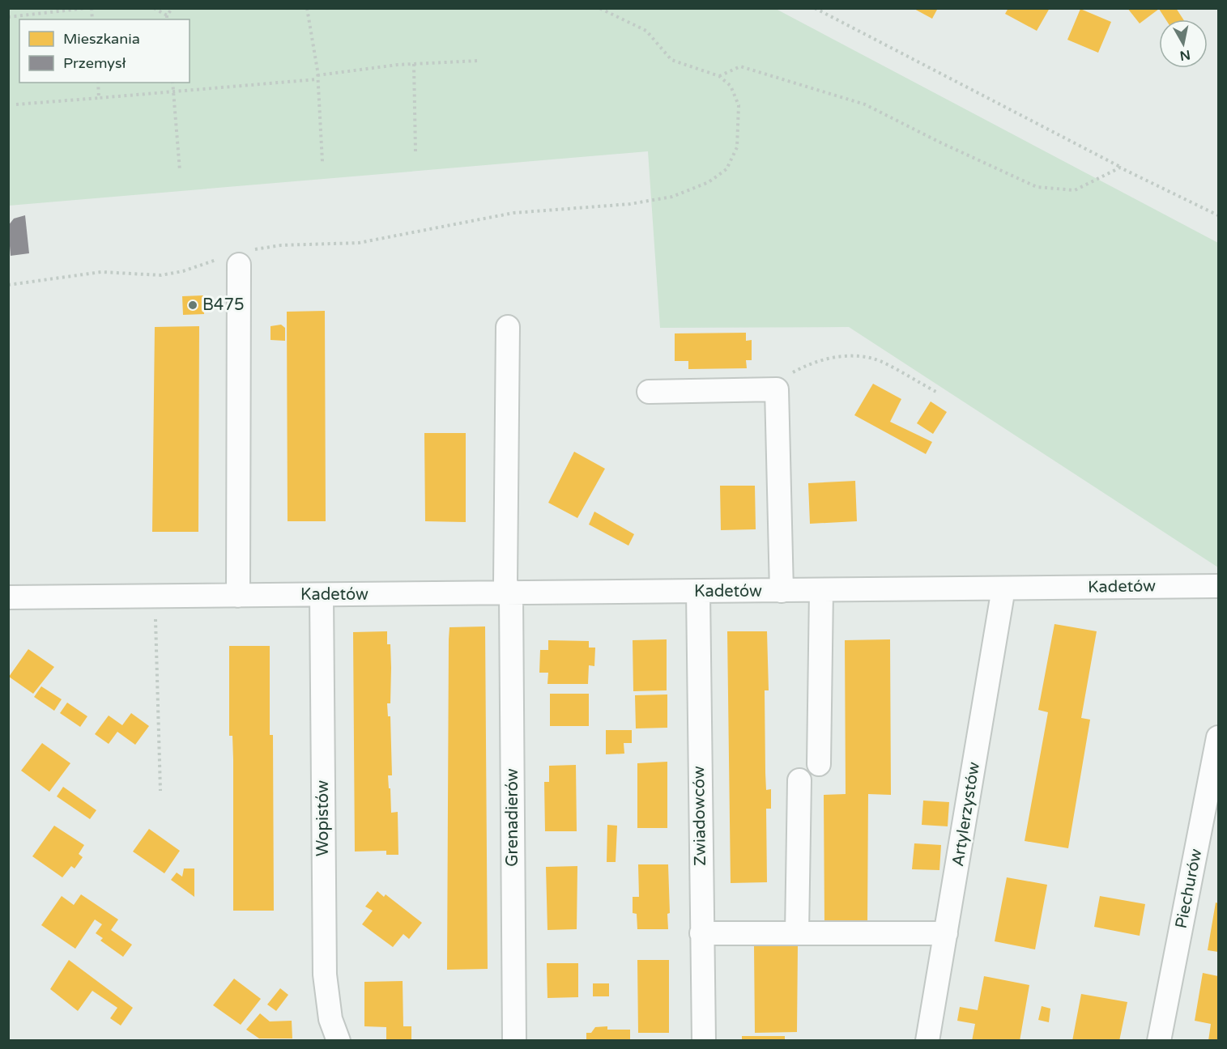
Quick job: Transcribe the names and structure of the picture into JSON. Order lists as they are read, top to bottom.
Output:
{
  "streets": {
    "street": [
      "Kadetów",
      "Artylerzystów",
      "Zwiadowców",
      "Grenadierów",
      "Wopistów",
      "Piechurów"
    ]
  },
  "crossings": [
    ["Kadetów", "Artylerzystów"],
    ["Kadetów", "Zwiadowców"],
    ["Kadetów", "Grenadierów"],
    ["Kadetów", "Wopistów"]
  ],
  "places": ["B475"],
  "legend": ["Mieszkania", "Przemysł"],
  "north": "bottom"
}
